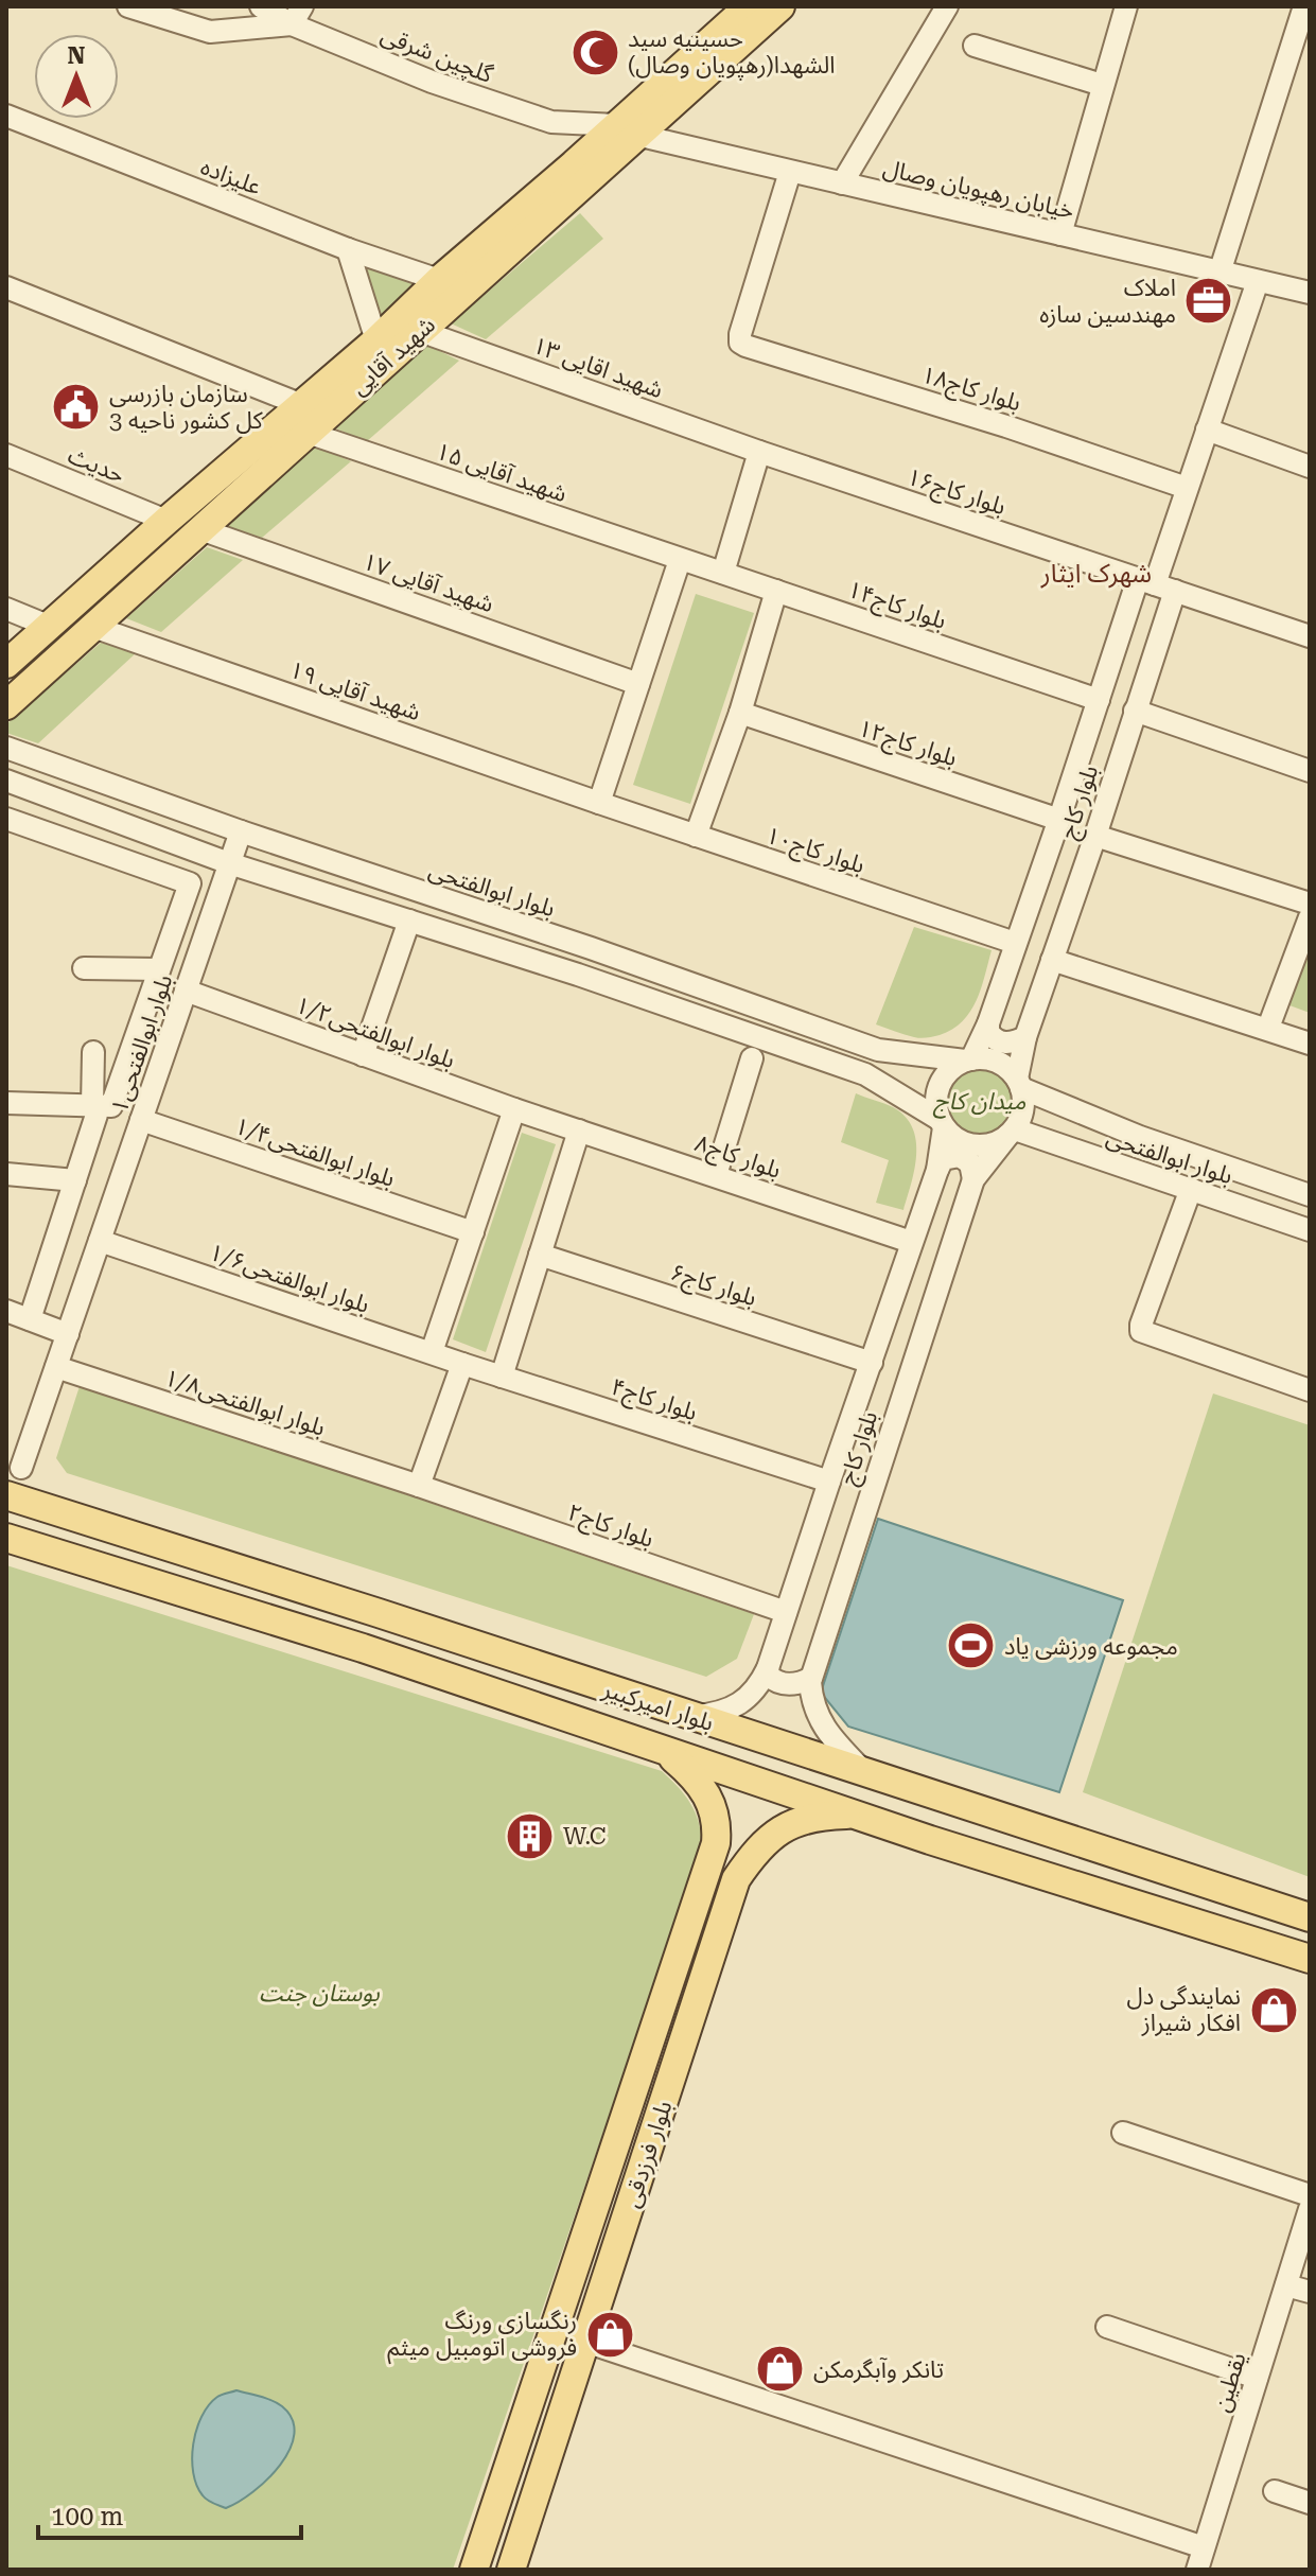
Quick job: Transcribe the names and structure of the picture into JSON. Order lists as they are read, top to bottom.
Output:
{
  "streets": {
    "main road": ["شهید آقایی", "بلوار امیرکبیر", "بلوار فرزدقی"],
    "street": [
      "گلچین شرقی",
      "علیزاده",
      "خیابان رهپویان وصال",
      "شهید اقایی ۱۳",
      "بلوار کاج۱۸",
      "حدیث",
      "شهید آقایی ۱۵",
      "بلوار کاج۱۶",
      "شهید آقایی ۱۷",
      "بلوار کاج۱۴",
      "شهید آقایی ۱۹",
      "بلوار کاج۱۲",
      "بلوار کاج",
      "بلوار کاج۱۰",
      "بلوار ابوالفتحی",
      "بلوار ابوالفتحی۱/۲",
      "بلوار ابوالفتحی۱",
      "بلوار ابوالفتحی۱/۴",
      "بلوار کاج۸",
      "بلوار ابوالفتحی۱/۶",
      "بلوار کاج۶",
      "بلوار کاج۴",
      "بلوار ابوالفتحی۱/۸",
      "بلوار کاج۲",
      "یقطین"
    ]
  },
  "crossings": [
    ["گلچین شرقی", "خیابان رهپویان وصال"],
    ["گلچین شرقی", "شهید آقایی"],
    ["علیزاده", "شهید آقایی"],
    ["خیابان رهپویان وصال", "شهید آقایی"],
    ["خیابان رهپویان وصال", "بلوار کاج۱۸"],
    ["خیابان رهپویان وصال", "بلوار کاج"],
    ["شهید آقایی", "شهید اقایی ۱۳"],
    ["شهید آقایی", "حدیث"],
    ["شهید آقایی", "شهید آقایی ۱۵"],
    ["شهید آقایی", "شهید آقایی ۱۷"],
    ["شهید آقایی", "شهید آقایی ۱۹"],
    ["شهید اقایی ۱۳", "بلوار کاج۱۶"],
    ["بلوار کاج۱۸", "بلوار کاج"],
    ["شهید آقایی ۱۵", "بلوار کاج۱۴"],
    ["بلوار کاج۱۶", "بلوار کاج"],
    ["بلوار کاج۱۴", "بلوار کاج"],
    ["شهید آقایی ۱۹", "بلوار کاج۱۰"],
    ["بلوار کاج۱۲", "بلوار کاج"],
    ["بلوار کاج", "بلوار کاج۱۰"],
    ["بلوار کاج", "بلوار ابوالفتحی"],
    ["بلوار کاج", "بلوار کاج۸"],
    ["بلوار کاج", "بلوار کاج۶"],
    ["بلوار کاج", "بلوار کاج۴"],
    ["بلوار کاج", "بلوار کاج۲"],
    ["بلوار کاج", "بلوار امیرکبیر"],
    ["بلوار ابوالفتحی", "بلوار ابوالفتحی۱"],
    ["بلوار ابوالفتحی۱/۲", "بلوار ابوالفتحی۱"],
    ["بلوار ابوالفتحی۱/۲", "بلوار کاج۸"],
    ["بلوار ابوالفتحی۱", "بلوار ابوالفتحی۱/۴"],
    ["بلوار ابوالفتحی۱", "بلوار ابوالفتحی۱/۶"],
    ["بلوار ابوالفتحی۱", "بلوار ابوالفتحی۱/۸"],
    ["بلوار ابوالفتحی۱/۶", "بلوار کاج۴"],
    ["بلوار ابوالفتحی۱/۸", "بلوار کاج۲"],
    ["بلوار امیرکبیر", "بلوار فرزدقی"]
  ],
  "districts": ["شهرک ایثار"],
  "parks": ["میدان کاج", "بوستان جنت"],
  "places": {
    "mosque": ["حسینیه سید الشهدا(رهپویان وصال)"],
    "office": ["املاک مهندسین سازه"],
    "public building": ["سازمان بازرسی کل کشور ناحیه 3"],
    "sports": ["مجموعه ورزشی یاد"],
    "building": ["W.C"],
    "shop": ["نمایندگی دل افکار شیراز", "رنگسازی ورنگ فروشی اتومبیل میثم", "تانکر وآبگرمکن"]
  },
  "scale_bar": "100 m",
  "north": "top"
}
